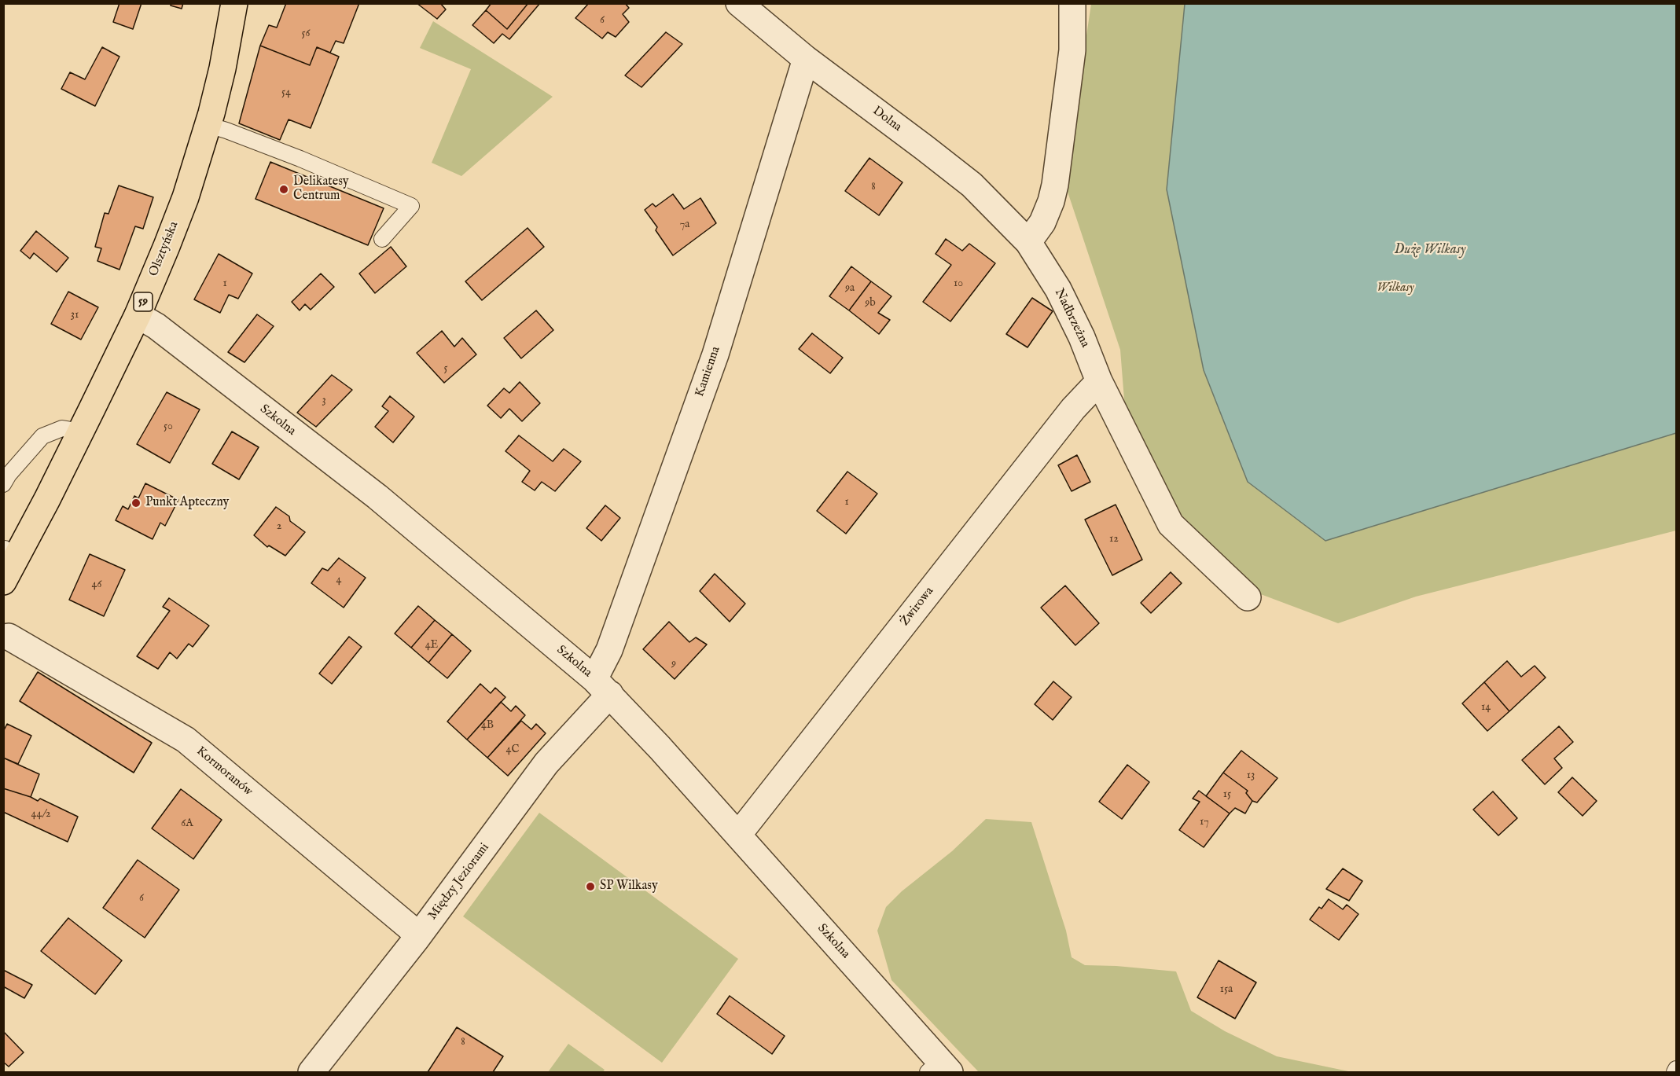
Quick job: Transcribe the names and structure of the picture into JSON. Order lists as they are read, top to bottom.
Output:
{
  "streets": {
    "main road": ["Olsztyńska", "59"],
    "street": [
      "Dolna",
      "Nadbrzeżna",
      "Kamienna",
      "Szkolna",
      "Żwirowa",
      "Kormoranów",
      "Między Jeziorami"
    ]
  },
  "crossings": [
    ["Dolna", "Nadbrzeżna"],
    ["Dolna", "Kamienna"],
    ["Olsztyńska", "Szkolna"],
    ["Nadbrzeżna", "Żwirowa"],
    ["Kamienna", "Szkolna"],
    ["Kamienna", "Między Jeziorami"],
    ["Szkolna", "Żwirowa"],
    ["Szkolna", "Między Jeziorami"],
    ["Kormoranów", "Między Jeziorami"]
  ],
  "water": ["Duże Wilkasy"],
  "parks": ["Wilkasy"],
  "places": ["Delikatesy Centrum", "Punkt Apteczny", "SP Wilkasy"],
  "house_numbers": [
    "6",
    "56",
    "54",
    "8",
    "7a",
    "1",
    "10",
    "9a",
    "9b",
    "31",
    "5",
    "3",
    "50",
    "1",
    "2",
    "12",
    "4",
    "46",
    "4E",
    "9",
    "14",
    "4B",
    "4C",
    "13",
    "15",
    "44/2",
    "17",
    "6A",
    "6",
    "15a",
    "8"
  ]
}
